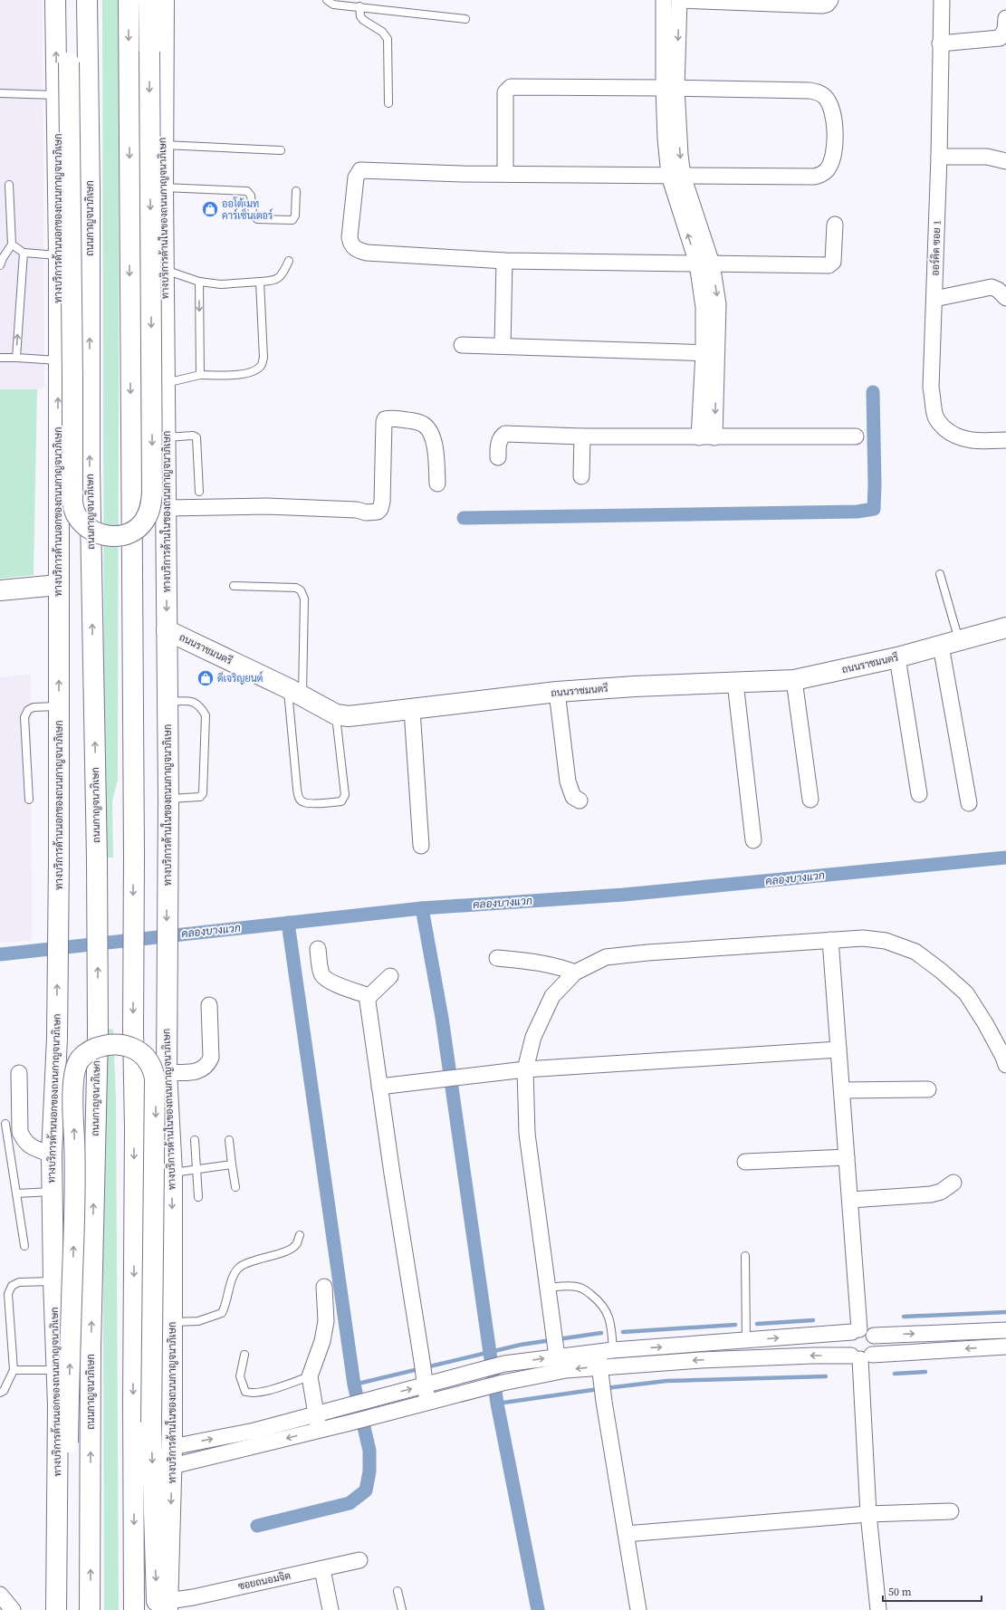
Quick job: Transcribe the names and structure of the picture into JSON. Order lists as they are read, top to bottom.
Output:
{
  "streets": {
    "main road": [
      "ทางบริการด้านนอกของถนนกาญจนาภิเษก",
      "ถนนกาญจนาภิเษก",
      "ทางบริการด้านในของถนนกาญจนาภิเษก",
      "ถนนราชมนตรี"
    ],
    "street": ["ออร์คิด ซอย 1", "ซอยถนอมจิต"]
  },
  "crossings": [
    ["ทางบริการด้านในของถนนกาญจนาภิเษก", "ถนนราชมนตรี"],
    ["ทางบริการด้านในของถนนกาญจนาภิเษก", "ซอยถนอมจิต"]
  ],
  "water": ["คลองบางแวก"],
  "places": {
    "shop": ["ออโต้เมท คาร์เซ็นเตอร์", "ดีเจริญยนต์"]
  },
  "scale_bar": "50 m"
}
